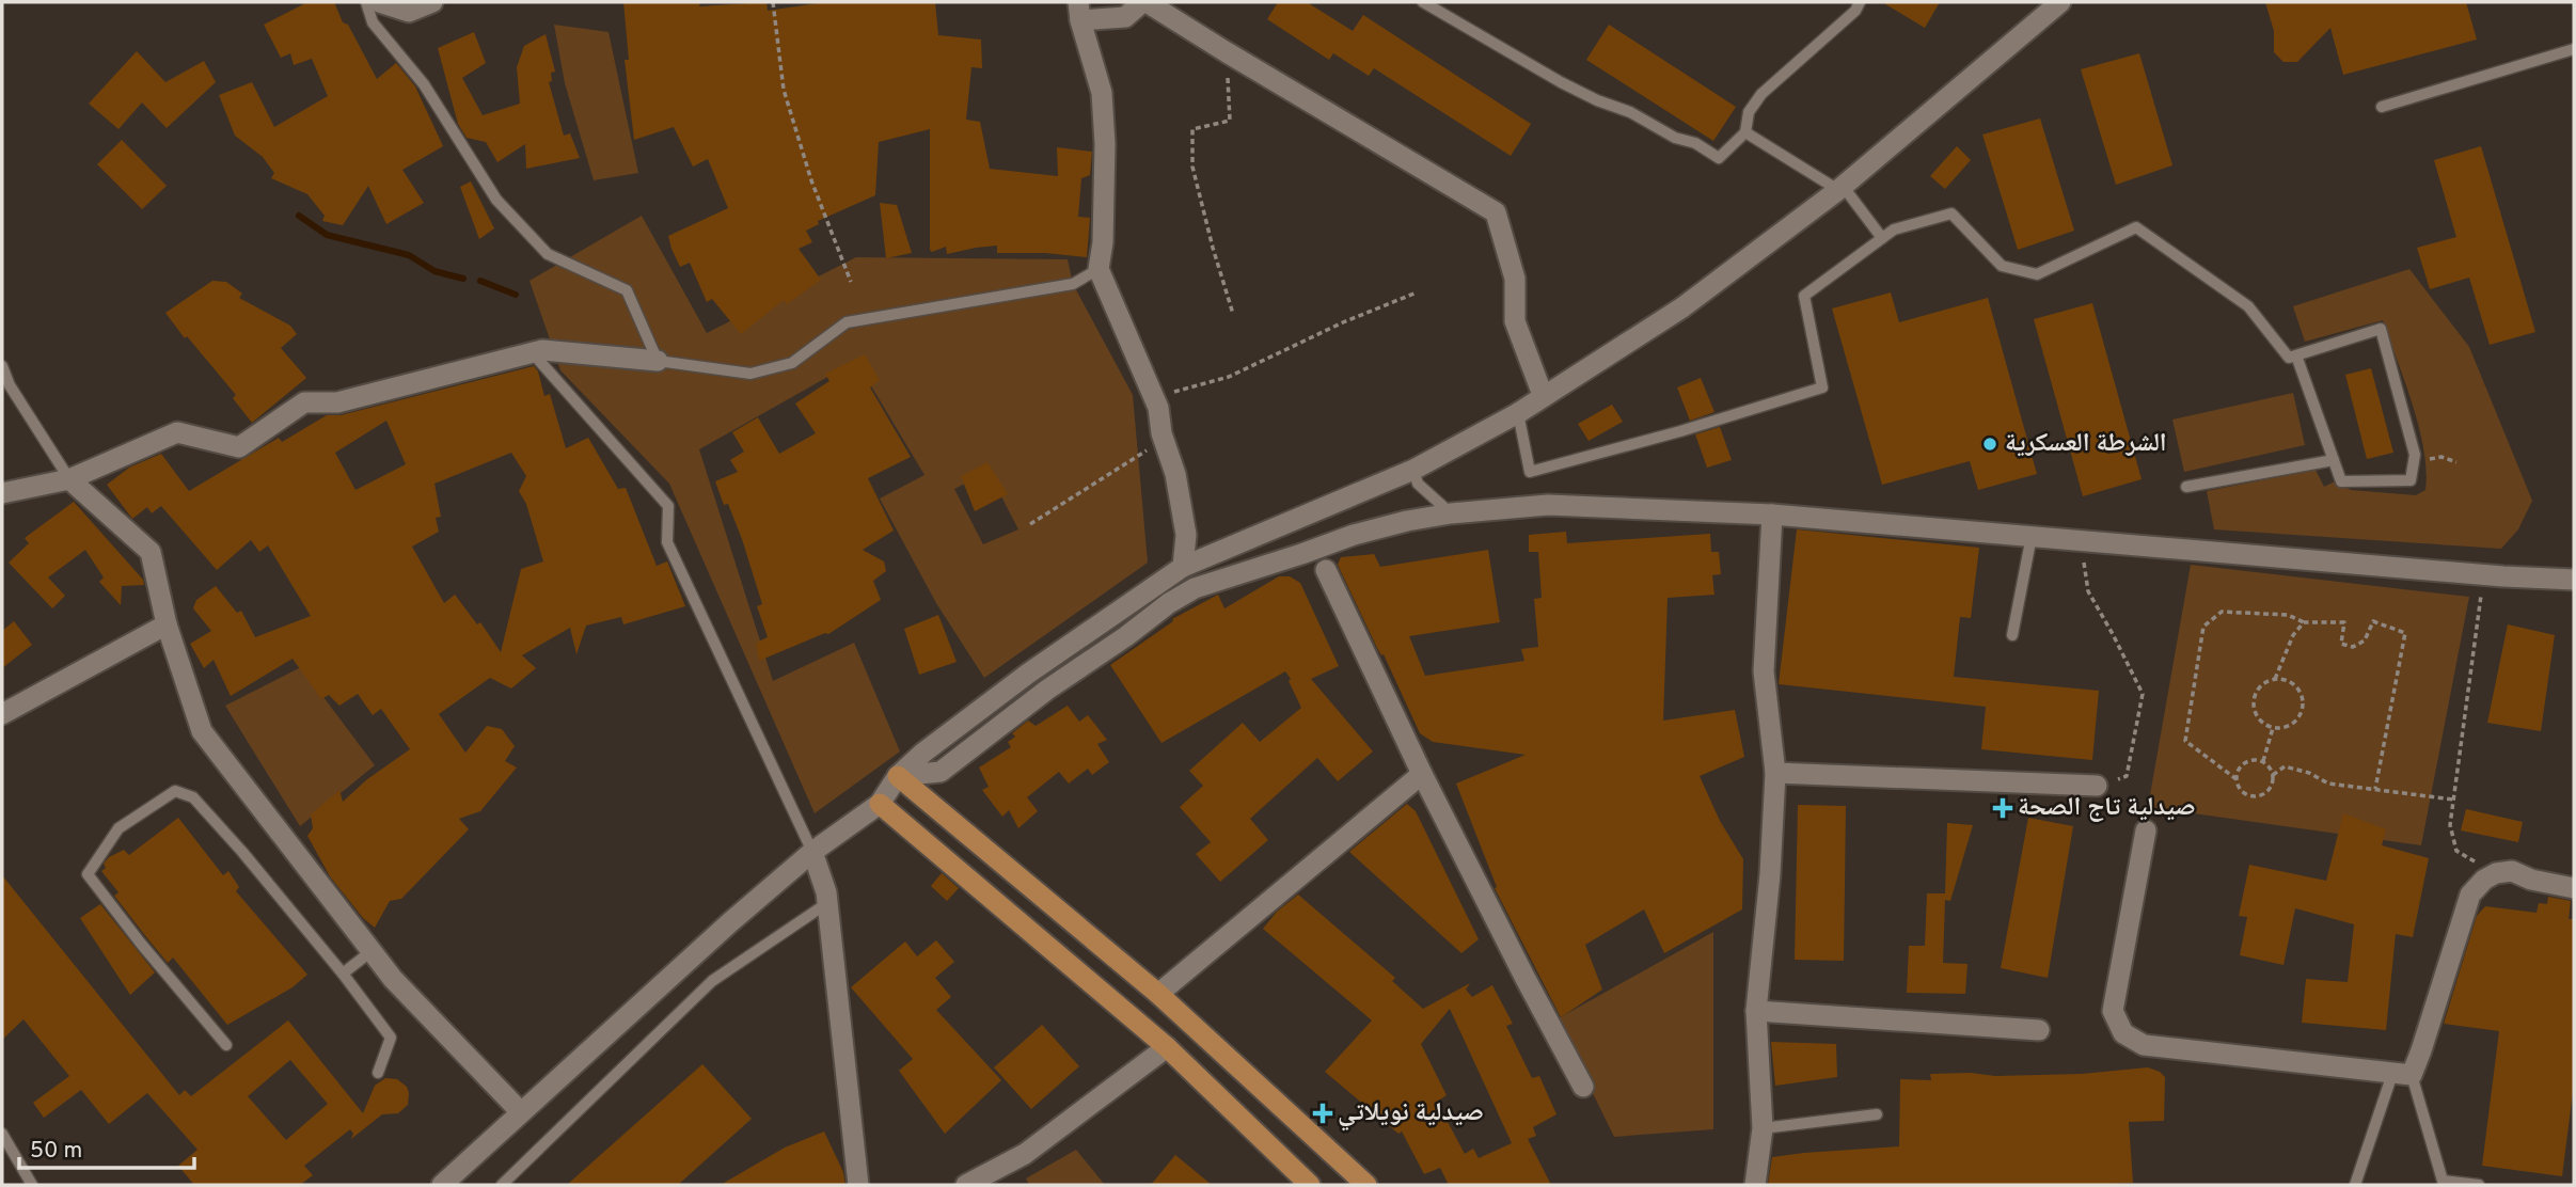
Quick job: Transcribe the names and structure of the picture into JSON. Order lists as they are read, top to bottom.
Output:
{
  "places": {
    "other": ["الشرطة العسكرية"],
    "health": ["صيدلية تاج الصحة", "صيدلية نويلاتي"]
  },
  "scale_bar": "50 m"
}
